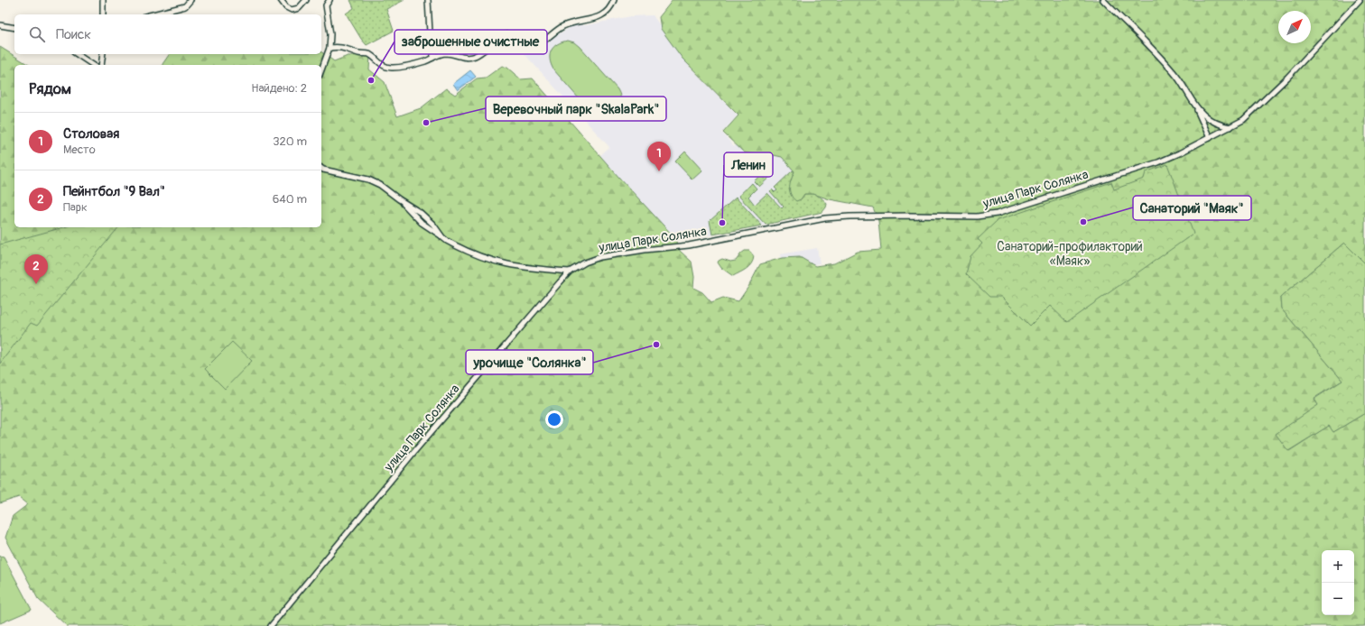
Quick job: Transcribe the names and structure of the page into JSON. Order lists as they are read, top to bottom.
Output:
{
  "streets": {
    "street": ["улица Парк Солянка"]
  },
  "parks": ["Санаторий-профилакторий «Маяк»"],
  "places": [
    "заброшенные очистные",
    "Веревочный парк \"SkalaPark\"",
    "Санаторий \"Маяк\"",
    "Ленин",
    "урочище \"Солянка\""
  ],
  "north": "top right",
  "page": {
    "search": "Поиск",
    "heading": ["Рядом", "Найдено: 2"],
    "list": [
      {
        "mark": "1",
        "name": "Столовая",
        "note": "Место",
        "value": "320 m"
      },
      {
        "mark": "2",
        "name": "Пейнтбол \"9 Вал\"",
        "note": "Парк",
        "value": "640 m"
      }
    ],
    "pins": ["1", "2"],
    "map_buttons": ["+", "−"]
  }
}
